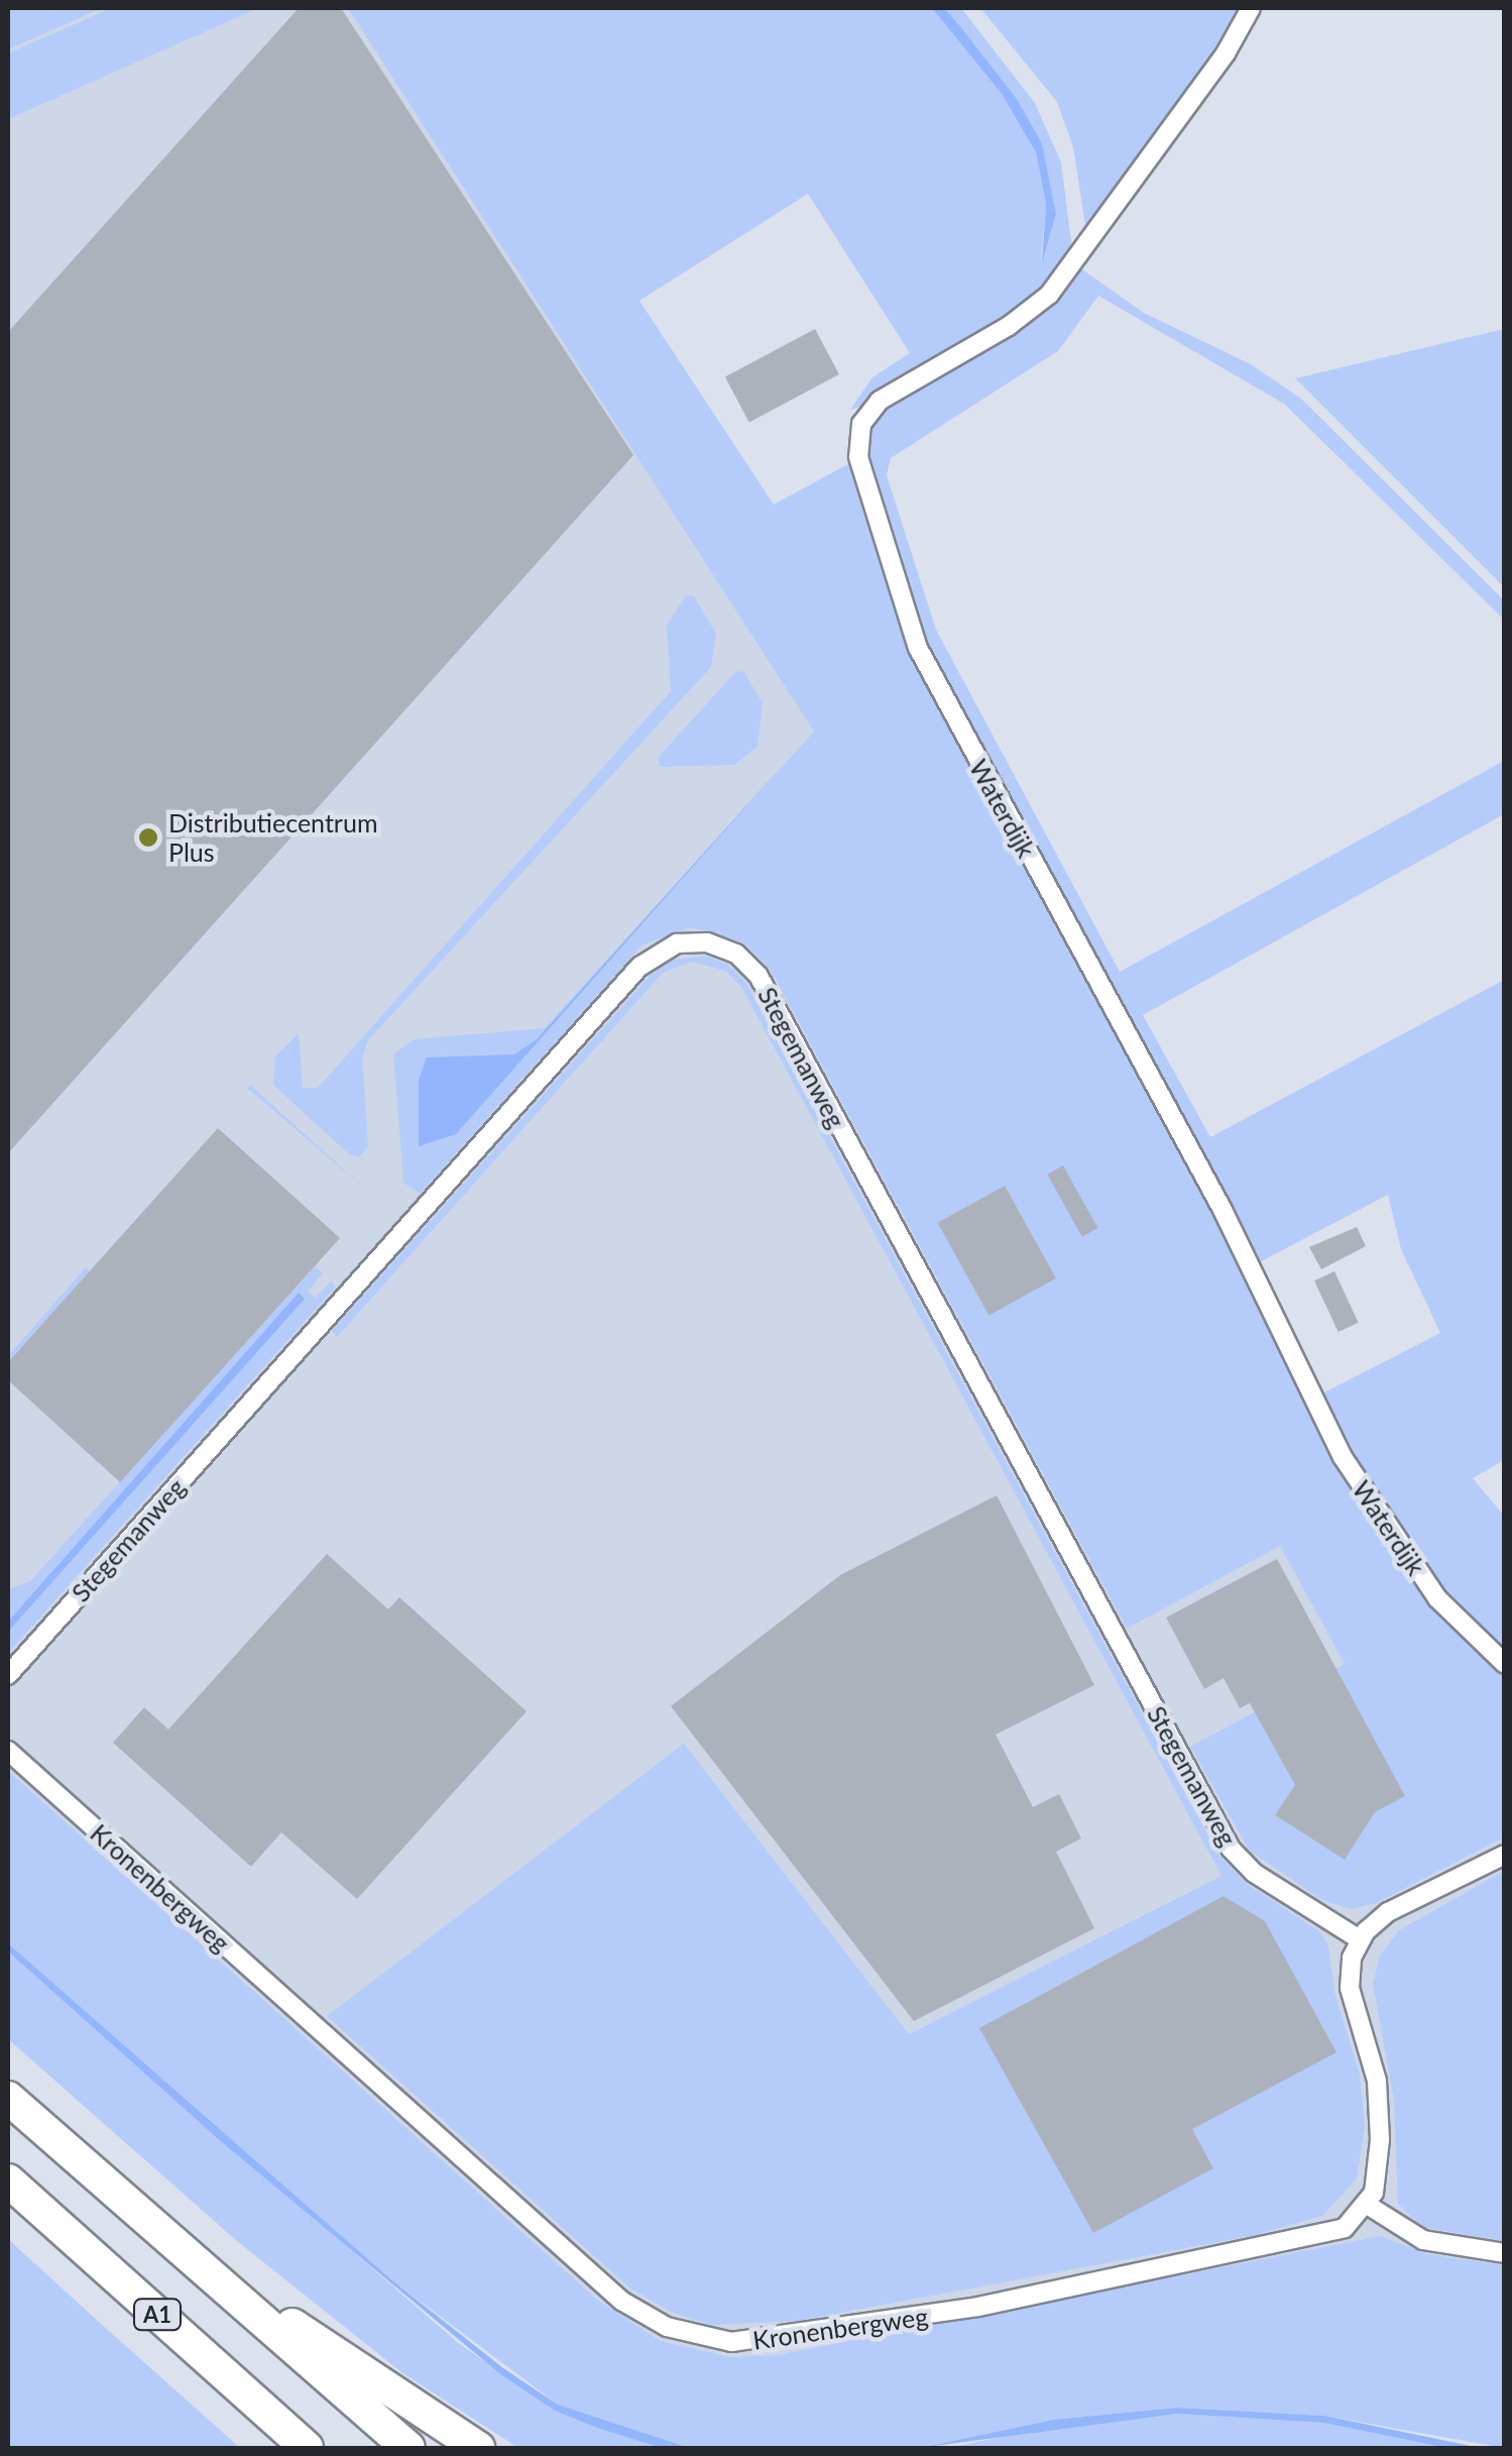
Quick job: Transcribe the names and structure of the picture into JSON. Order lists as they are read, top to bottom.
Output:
{
  "streets": {
    "highway": ["A1"],
    "street": ["Waterdijk", "Stegemanweg", "Kronenbergweg"]
  },
  "places": ["Distributiecentrum Plus"]
}
